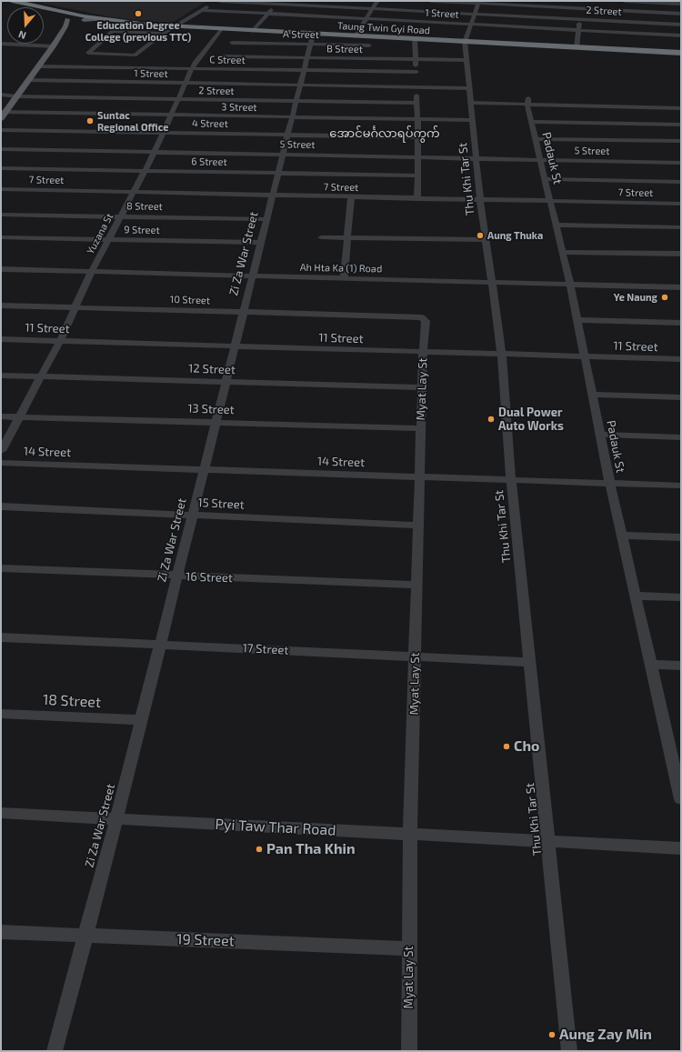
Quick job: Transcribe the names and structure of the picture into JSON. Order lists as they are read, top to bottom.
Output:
{
  "streets": {
    "highway": ["Taung Twin Gyi Road"],
    "street": [
      "2 Street",
      "1 Street",
      "A Street",
      "B Street",
      "C Street",
      "3 Street",
      "4 Street",
      "5 Street",
      "Padauk St",
      "6 Street",
      "Thu Khi Tar St",
      "7 Street",
      "8 Street",
      "9 Street",
      "Yuzana St",
      "Zi Za War Street",
      "Ah Hta Ka (1) Road",
      "10 Street",
      "11 Street",
      "12 Street",
      "Myat Lay St",
      "13 Street",
      "14 Street",
      "15 Street",
      "16 Street",
      "17 Street",
      "18 Street",
      "Pyi Taw Thar Road",
      "19 Street"
    ]
  },
  "crossings": [
    ["2 Street", "Thu Khi Tar St"],
    ["2 Street", "Yuzana St"],
    ["2 Street", "Zi Za War Street"],
    ["1 Street", "C Street"],
    ["1 Street", "Thu Khi Tar St"],
    ["1 Street", "Yuzana St"],
    ["1 Street", "Zi Za War Street"],
    ["Taung Twin Gyi Road", "A Street"],
    ["Taung Twin Gyi Road", "Thu Khi Tar St"],
    ["Taung Twin Gyi Road", "Yuzana St"],
    ["Taung Twin Gyi Road", "Zi Za War Street"],
    ["A Street", "Zi Za War Street"],
    ["B Street", "Thu Khi Tar St"],
    ["B Street", "Zi Za War Street"],
    ["C Street", "Yuzana St"],
    ["C Street", "Zi Za War Street"],
    ["3 Street", "Thu Khi Tar St"],
    ["3 Street", "Yuzana St"],
    ["3 Street", "Zi Za War Street"],
    ["4 Street", "Yuzana St"],
    ["4 Street", "Zi Za War Street"],
    ["5 Street", "Padauk St"],
    ["5 Street", "Thu Khi Tar St"],
    ["5 Street", "Yuzana St"],
    ["5 Street", "Zi Za War Street"],
    ["Padauk St", "7 Street"],
    ["Padauk St", "Ah Hta Ka (1) Road"],
    ["Padauk St", "11 Street"],
    ["Padauk St", "14 Street"],
    ["6 Street", "Yuzana St"],
    ["6 Street", "Zi Za War Street"],
    ["Thu Khi Tar St", "7 Street"],
    ["Thu Khi Tar St", "Ah Hta Ka (1) Road"],
    ["Thu Khi Tar St", "11 Street"],
    ["Thu Khi Tar St", "14 Street"],
    ["Thu Khi Tar St", "17 Street"],
    ["Thu Khi Tar St", "Pyi Taw Thar Road"],
    ["7 Street", "Yuzana St"],
    ["7 Street", "Zi Za War Street"],
    ["8 Street", "Yuzana St"],
    ["8 Street", "Zi Za War Street"],
    ["9 Street", "Yuzana St"],
    ["9 Street", "Zi Za War Street"],
    ["Yuzana St", "Ah Hta Ka (1) Road"],
    ["Yuzana St", "10 Street"],
    ["Yuzana St", "11 Street"],
    ["Yuzana St", "12 Street"],
    ["Yuzana St", "13 Street"],
    ["Zi Za War Street", "Ah Hta Ka (1) Road"],
    ["Zi Za War Street", "10 Street"],
    ["Zi Za War Street", "11 Street"],
    ["Zi Za War Street", "12 Street"],
    ["Zi Za War Street", "13 Street"],
    ["Zi Za War Street", "14 Street"],
    ["Zi Za War Street", "15 Street"],
    ["Zi Za War Street", "16 Street"],
    ["Zi Za War Street", "17 Street"],
    ["Zi Za War Street", "18 Street"],
    ["Zi Za War Street", "Pyi Taw Thar Road"],
    ["Zi Za War Street", "19 Street"],
    ["10 Street", "Myat Lay St"],
    ["11 Street", "Myat Lay St"],
    ["12 Street", "Myat Lay St"],
    ["Myat Lay St", "13 Street"],
    ["Myat Lay St", "14 Street"],
    ["Myat Lay St", "15 Street"],
    ["Myat Lay St", "16 Street"],
    ["Myat Lay St", "17 Street"],
    ["Myat Lay St", "Pyi Taw Thar Road"],
    ["Myat Lay St", "19 Street"]
  ],
  "districts": ["အောင်မင်္ဂလာရပ်ကွက်"],
  "places": [
    "Education Degree College (previous TTC)",
    "Suntac Regional Office",
    "Aung Thuka",
    "Ye Naung",
    "Dual Power Auto Works",
    "Cho",
    "Pan Tha Khin",
    "Aung Zay Min"
  ],
  "north": "bottom"
}
